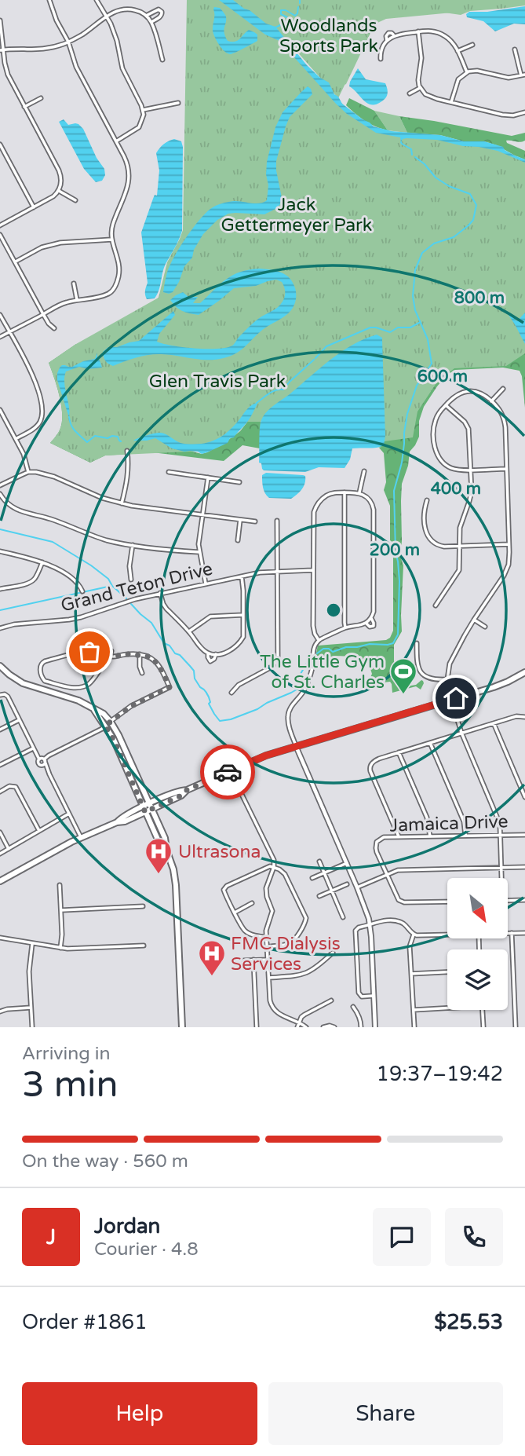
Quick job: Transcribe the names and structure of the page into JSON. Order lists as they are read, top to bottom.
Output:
{
  "streets": {
    "street": ["Grand Teton Drive", "Jamaica Drive"]
  },
  "parks": ["Woodlands Sports Park", "Jack Gettermeyer Park", "Glen Travis Park"],
  "places": {
    "sports": ["The Little Gym of St. Charles"],
    "hospital": ["Ultrasona", "FMC Dialysis Services"]
  },
  "north": "bottom right",
  "page": {
    "heading": ["3 min", "Arriving in", "19:37–19:42"],
    "panel": [
      "Jordan",
      "Courier · 4.8",
      "Order #1861",
      "$25.53"
    ],
    "bar": "On the way · 560 m",
    "round": "J",
    "buttons": ["Help", "Share"]
  },
  "rings": [
    "800 m",
    "600 m",
    "400 m",
    "200 m"
  ]
}
